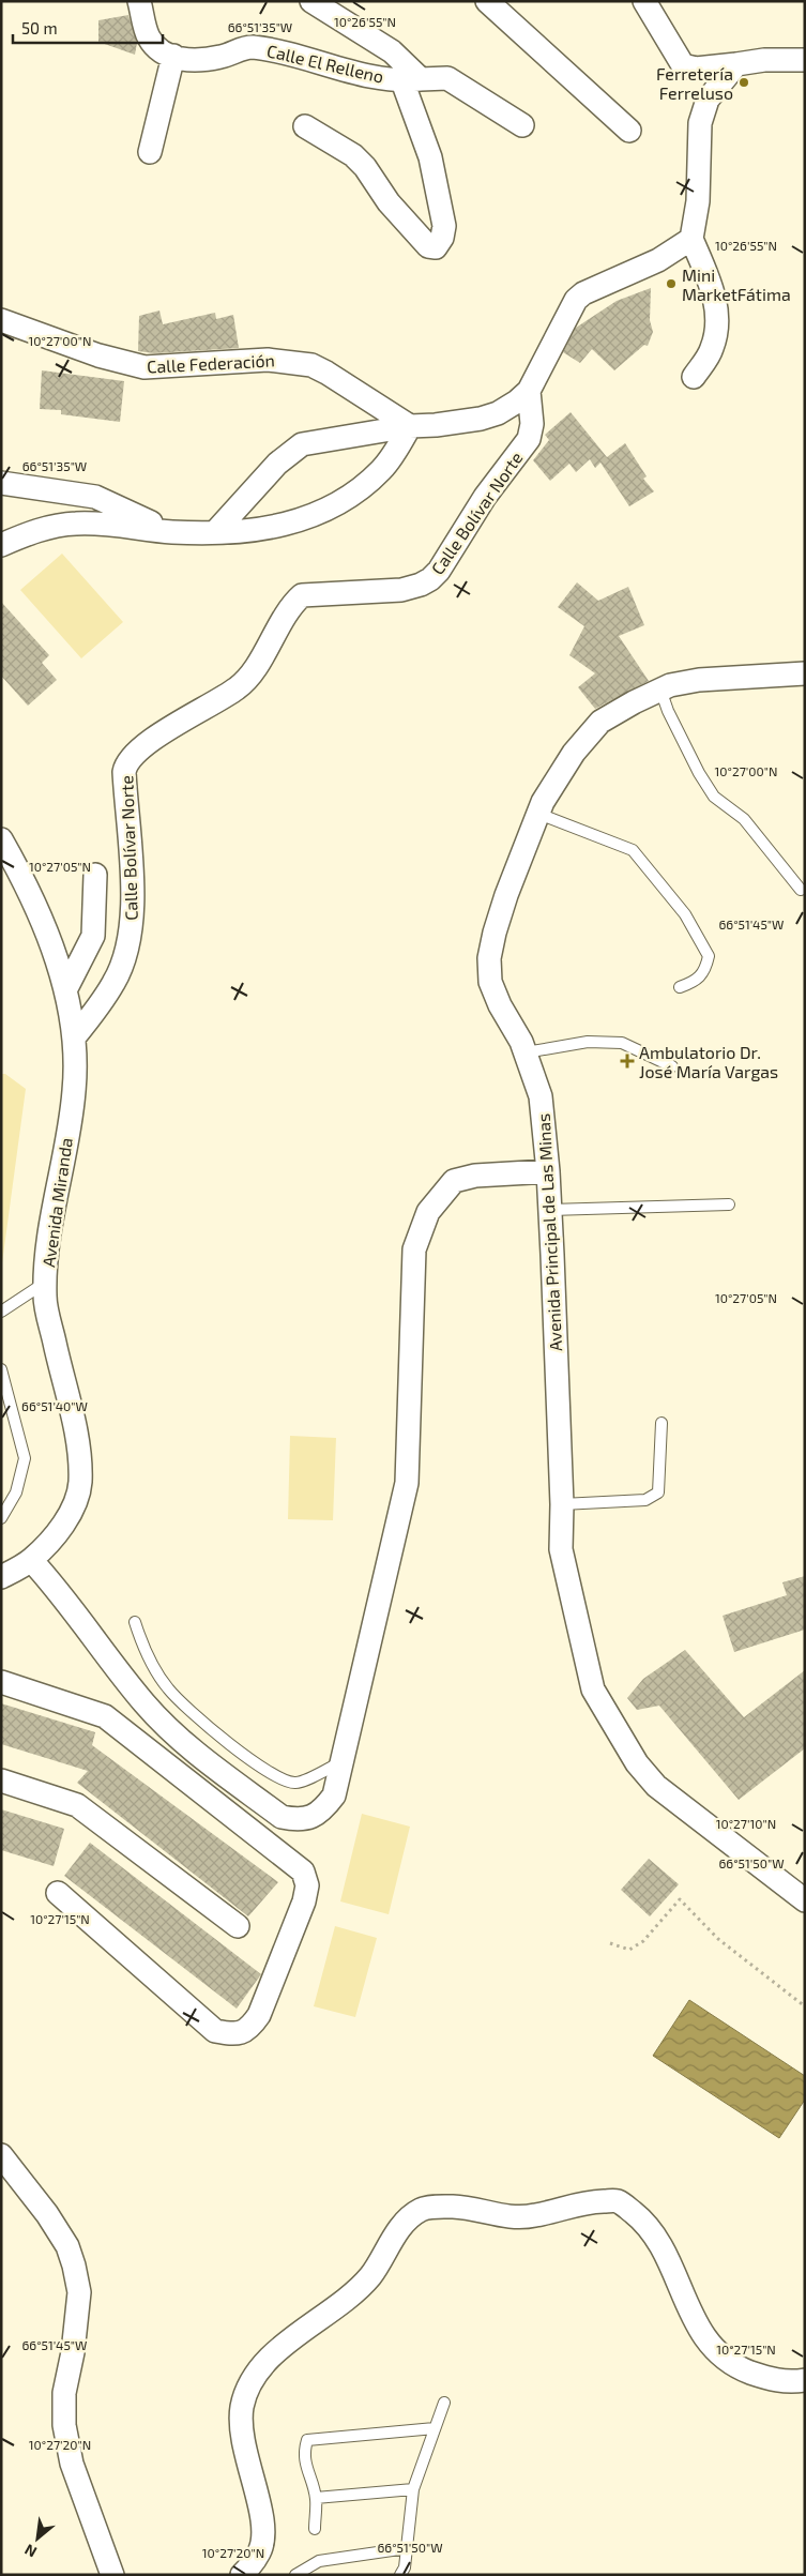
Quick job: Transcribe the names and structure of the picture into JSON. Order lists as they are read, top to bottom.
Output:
{
  "streets": {
    "street": [
      "Calle El Relleno",
      "Calle Federación",
      "Calle Bolívar Norte",
      "Avenida Miranda",
      "Avenida Principal de Las Minas"
    ]
  },
  "crossings": [
    ["Calle Bolívar Norte", "Avenida Miranda"]
  ],
  "places": {
    "other": ["Ferretería Ferreluso", "Mini MarketFátima"],
    "health": ["Ambulatorio Dr. José María Vargas"]
  },
  "scale_bar": "50 m",
  "north": "bottom left",
  "coordinates": [
    "10°26'55\"N",
    "66°51'35\"W",
    "10°27'00\"N",
    "10°27'05\"N",
    "66°51'45\"W",
    "66°51'40\"W",
    "10°27'10\"N",
    "66°51'50\"W",
    "10°27'15\"N",
    "10°27'20\"N"
  ]
}
